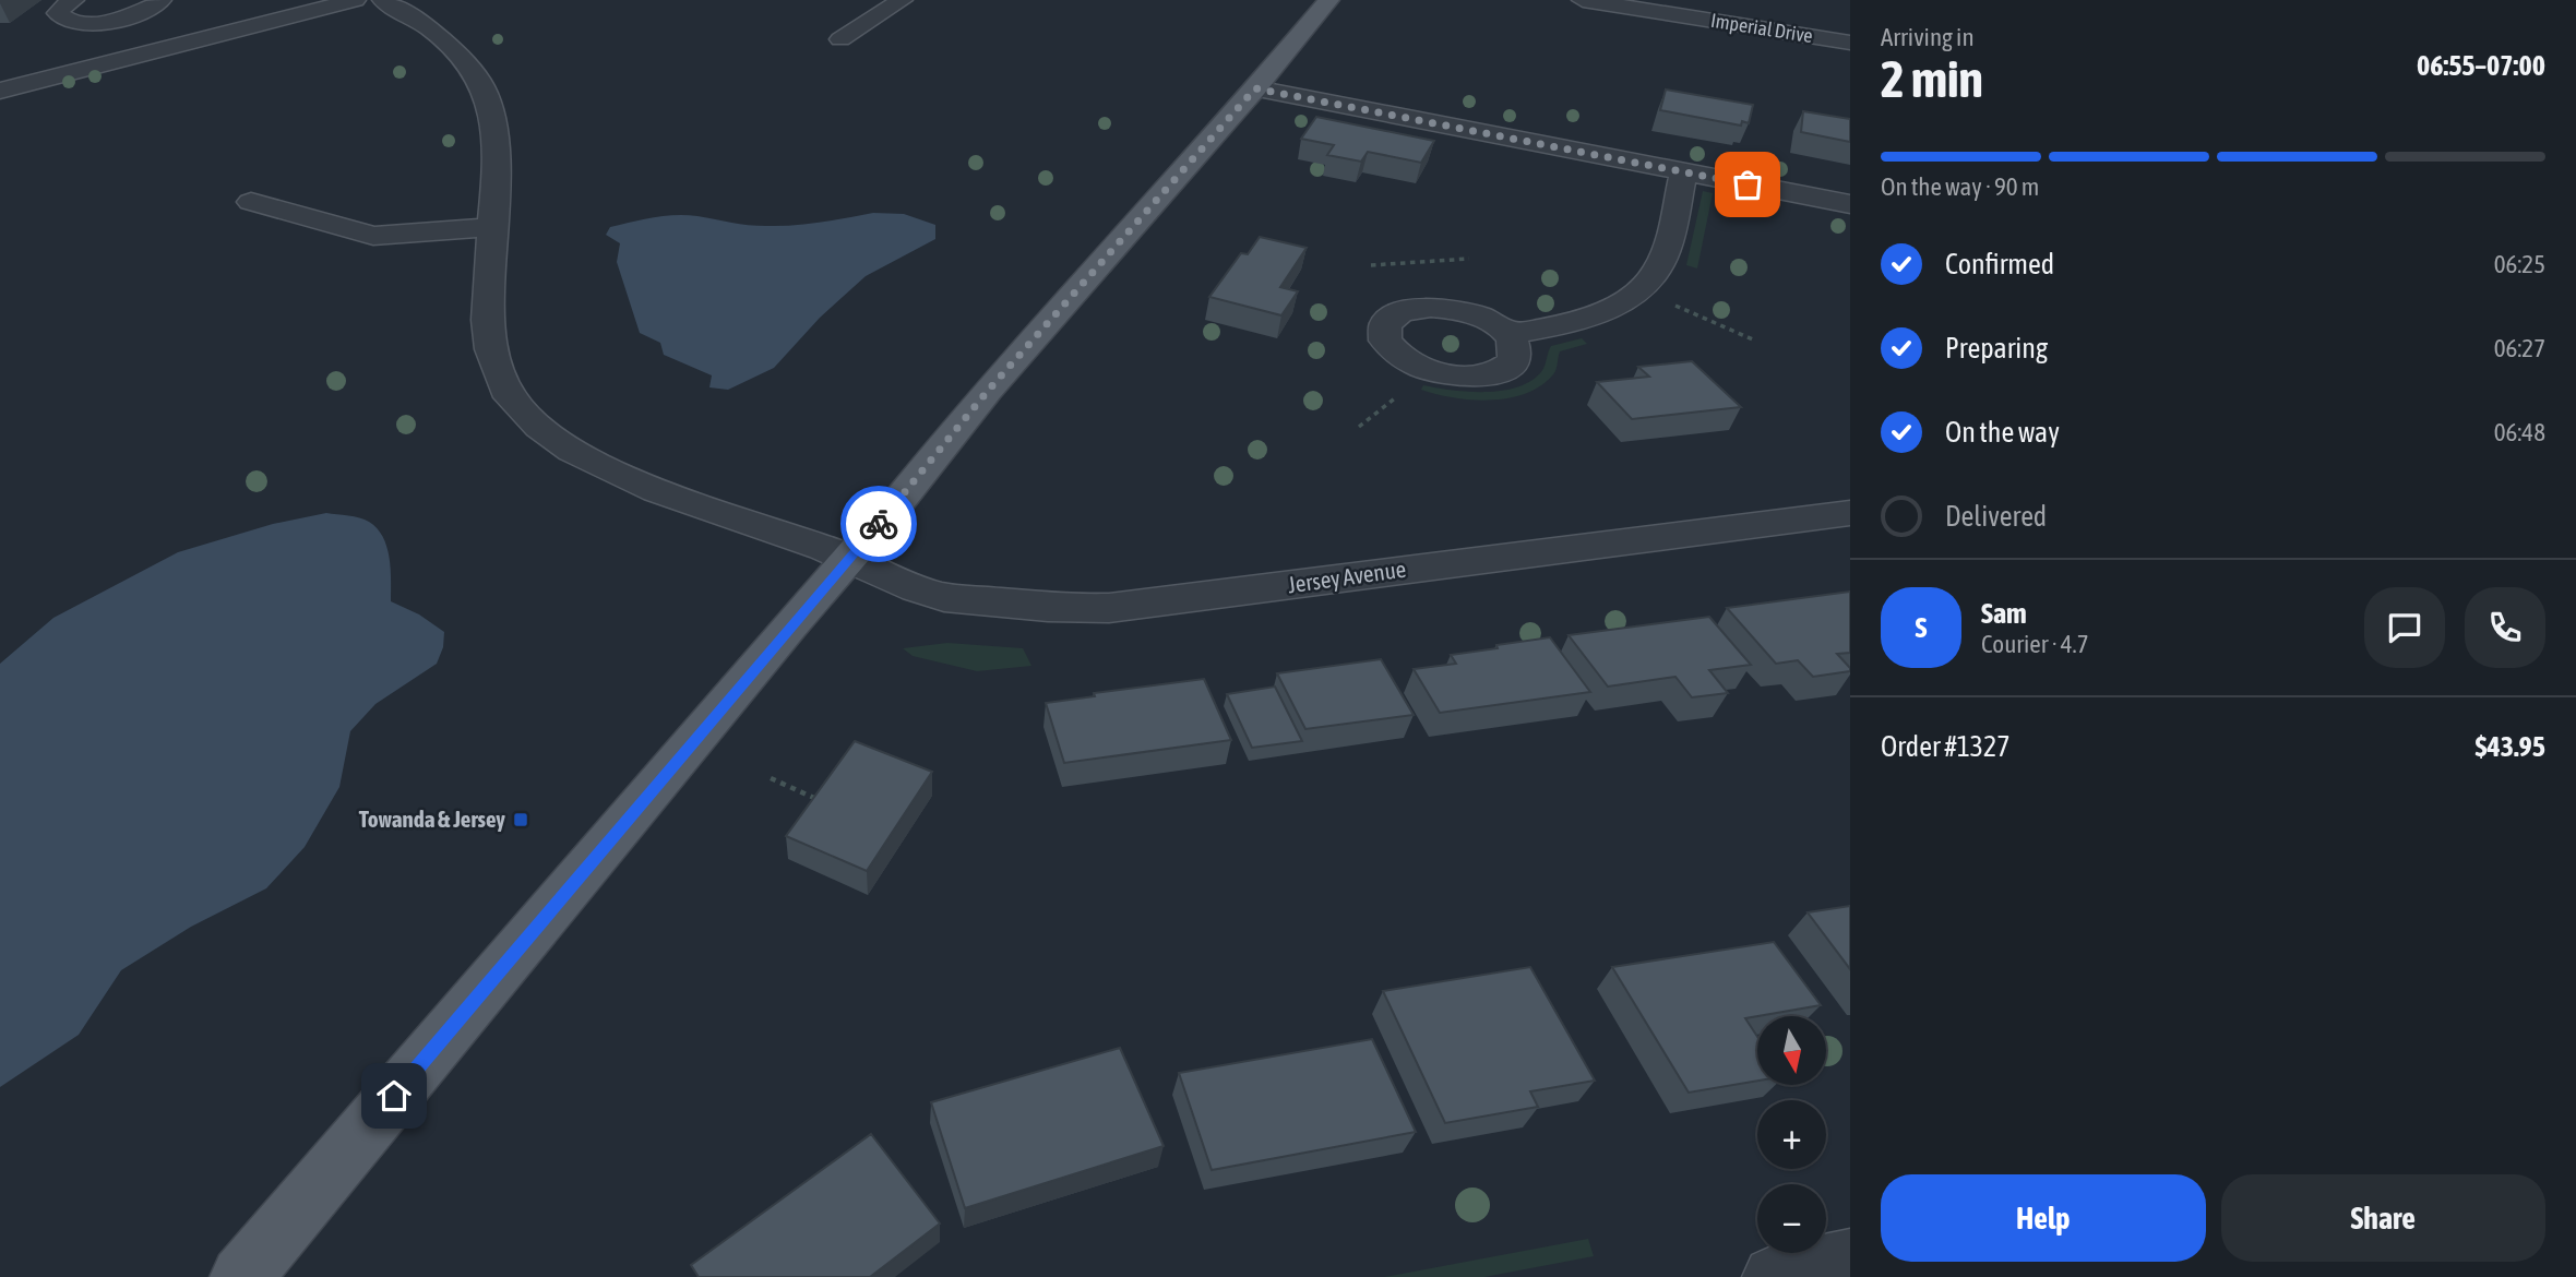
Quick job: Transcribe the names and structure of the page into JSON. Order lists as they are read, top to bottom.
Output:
{
  "streets": {
    "street": ["Imperial Drive", "Jersey Avenue"]
  },
  "places": {
    "transit": ["Towanda & Jersey"]
  },
  "north": "bottom",
  "page": {
    "heading": ["2 min", "Arriving in", "06:55–07:00"],
    "panel": [
      "Sam",
      "Courier · 4.7",
      "Order #1327",
      "$43.95"
    ],
    "bar": "On the way · 90 m",
    "list": [
      ["Confirmed", "06:25"],
      ["Preparing", "06:27"],
      ["On the way", "06:48"],
      "Delivered"
    ],
    "round": "S",
    "map_buttons": ["+", "−"],
    "buttons": ["Help", "Share"]
  }
}
